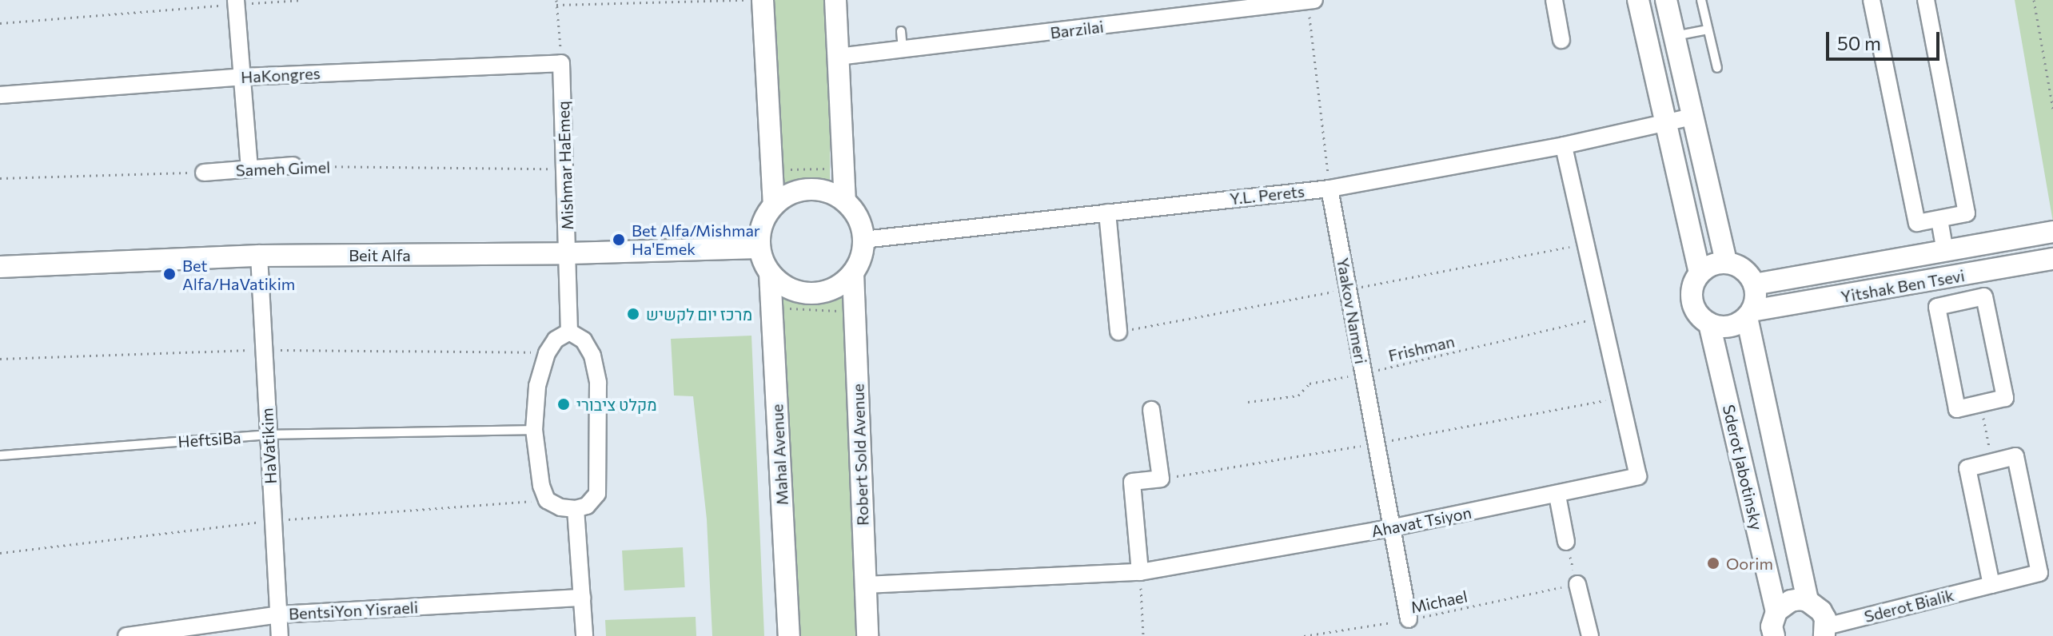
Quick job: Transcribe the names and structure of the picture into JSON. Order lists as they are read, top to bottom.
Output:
{
  "streets": {
    "street": [
      "Barzilai",
      "HaKongres",
      "Mishmar HaEmeq",
      "Sameh Gimel",
      "Y.L. Perets",
      "Beit Alfa",
      "Yitshak Ben Tsevi",
      "Yaakov Nameri",
      "HaVatikim",
      "Mahal Avenue",
      "Robert Sold Avenue",
      "Sderot Jabotinsky",
      "Ahavat Tsiyon",
      "Sderot Bialik",
      "BentsiYon Yisraeli"
    ],
    "lane": ["HeftsiBa"],
    "path": ["Frishman", "Michael"]
  },
  "crossings": [
    ["HaKongres", "Mishmar HaEmeq"],
    ["Mishmar HaEmeq", "Sameh Gimel"],
    ["Mishmar HaEmeq", "Beit Alfa"],
    ["Y.L. Perets", "Beit Alfa"],
    ["Y.L. Perets", "Yaakov Nameri"],
    ["Y.L. Perets", "Mahal Avenue"],
    ["Y.L. Perets", "Robert Sold Avenue"],
    ["Y.L. Perets", "Ahavat Tsiyon"],
    ["Beit Alfa", "HaVatikim"],
    ["Beit Alfa", "Mahal Avenue"],
    ["Beit Alfa", "Robert Sold Avenue"],
    ["Yitshak Ben Tsevi", "Sderot Jabotinsky"],
    ["Yaakov Nameri", "Frishman"],
    ["Yaakov Nameri", "Ahavat Tsiyon"],
    ["Yaakov Nameri", "Michael"],
    ["Frishman", "Ahavat Tsiyon"],
    ["HeftsiBa", "HaVatikim"],
    ["HaVatikim", "BentsiYon Yisraeli"],
    ["Mahal Avenue", "Robert Sold Avenue"],
    ["Robert Sold Avenue", "Ahavat Tsiyon"]
  ],
  "places": [
    "Bet Alfa/Mishmar Ha'Emek",
    "Bet Alfa/HaVatikim",
    "מרכז יום לקשיש",
    "מקלט ציבורי",
    "Oorim"
  ],
  "scale_bar": "50 m"
}
